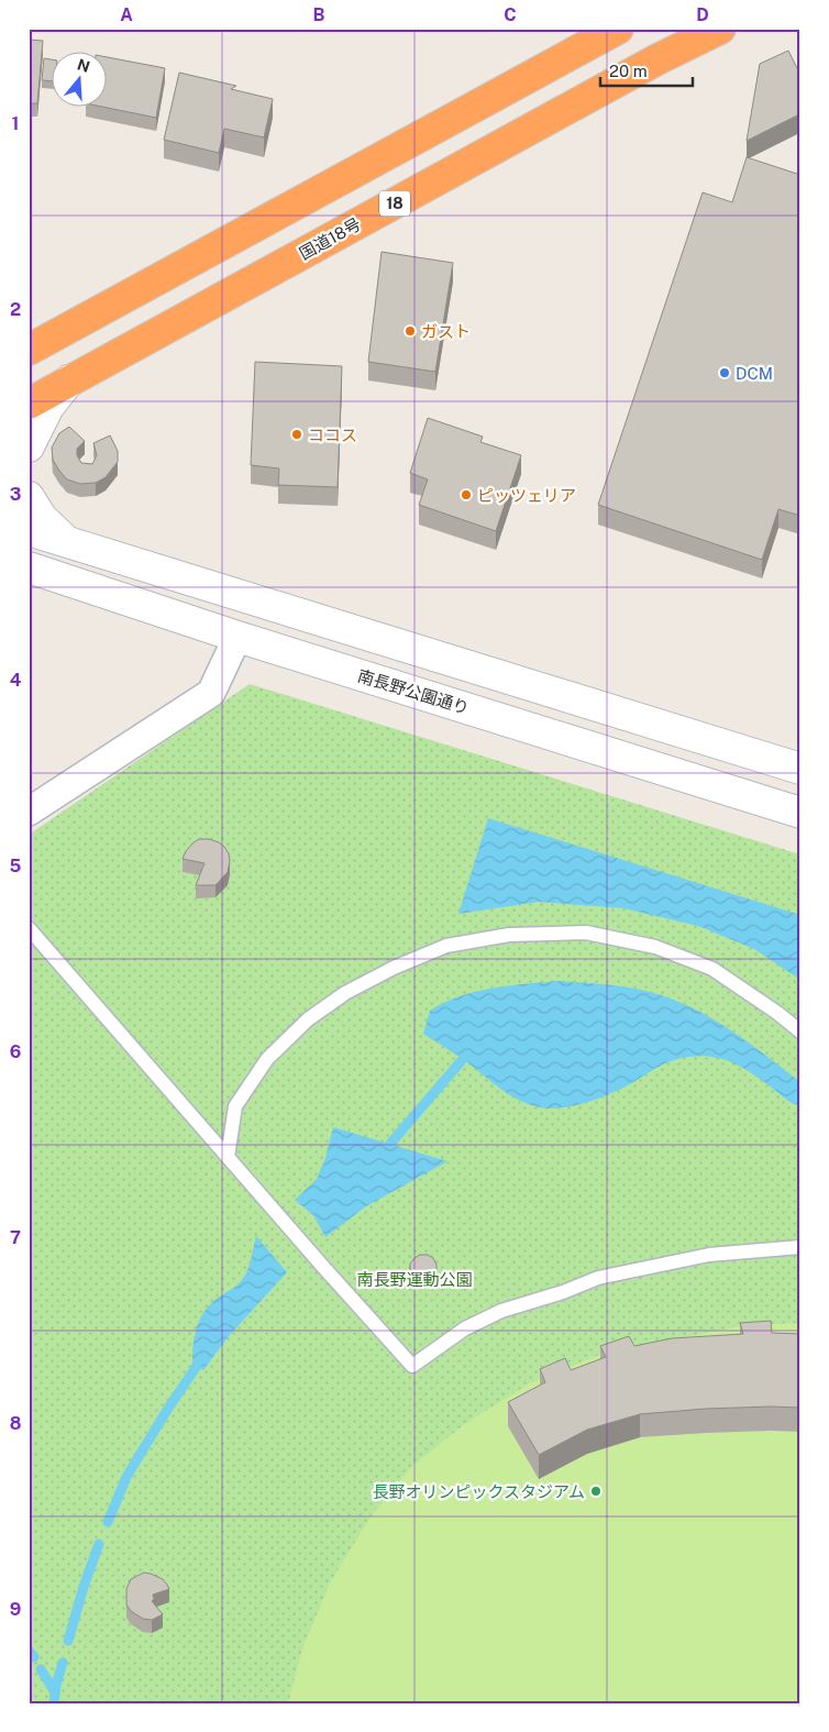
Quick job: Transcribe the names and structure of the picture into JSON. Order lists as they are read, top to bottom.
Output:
{
  "streets": {
    "highway": ["18", "国道18号"],
    "street": ["南長野公園通り"]
  },
  "parks": ["南長野運動公園"],
  "places": [
    "ガスト",
    "DCM",
    "ココス",
    "ピッツェリア",
    "長野オリンピックスタジアム"
  ],
  "scale_bar": "20 m",
  "north": "top",
  "grid": {
    "columns": [
      "A",
      "B",
      "C",
      "D"
    ],
    "rows": [
      "1",
      "2",
      "3",
      "4",
      "5",
      "6",
      "7",
      "8",
      "9"
    ]
  }
}
